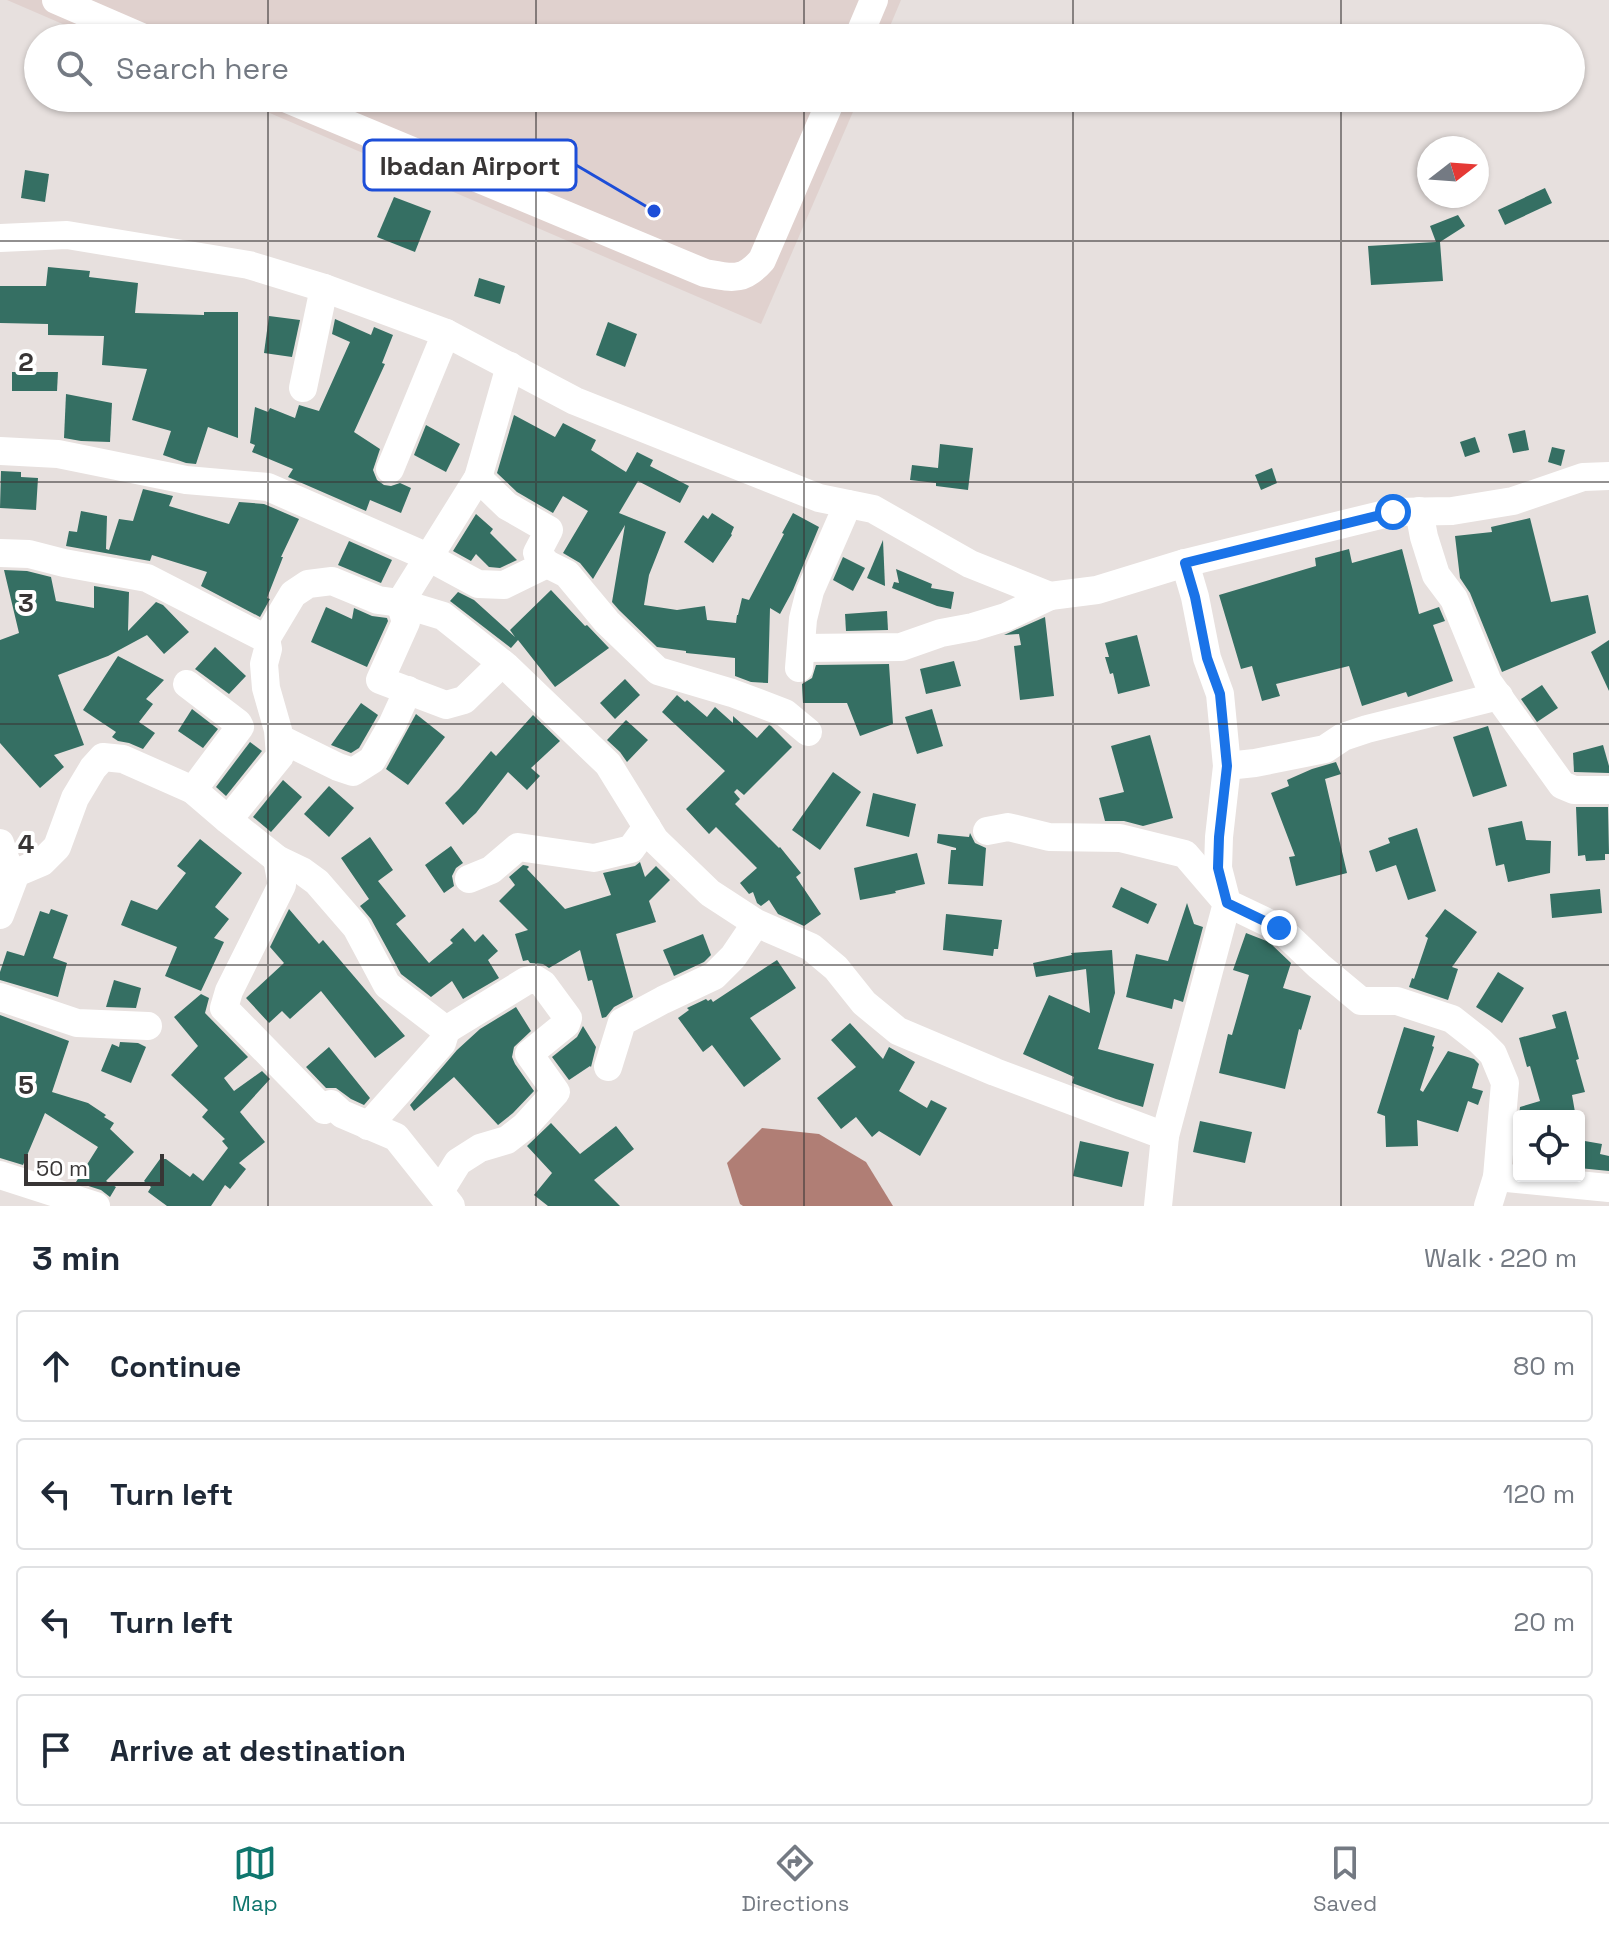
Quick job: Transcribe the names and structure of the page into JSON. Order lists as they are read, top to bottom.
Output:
{
  "places": ["Ibadan Airport"],
  "scale_bar": "50 m",
  "north": "right",
  "page": {
    "search": "Search here",
    "scale": "50 m",
    "heading": ["3 min", "Walk · 220 m"],
    "list": [
      ["Continue", "80 m"],
      ["Turn left", "120 m"],
      ["Turn left", "20 m"],
      "Arrive at destination"
    ],
    "nav": ["Map", "Directions", "Saved"]
  },
  "grid": {
    "rows": [
      "2",
      "3",
      "4",
      "5"
    ]
  }
}
